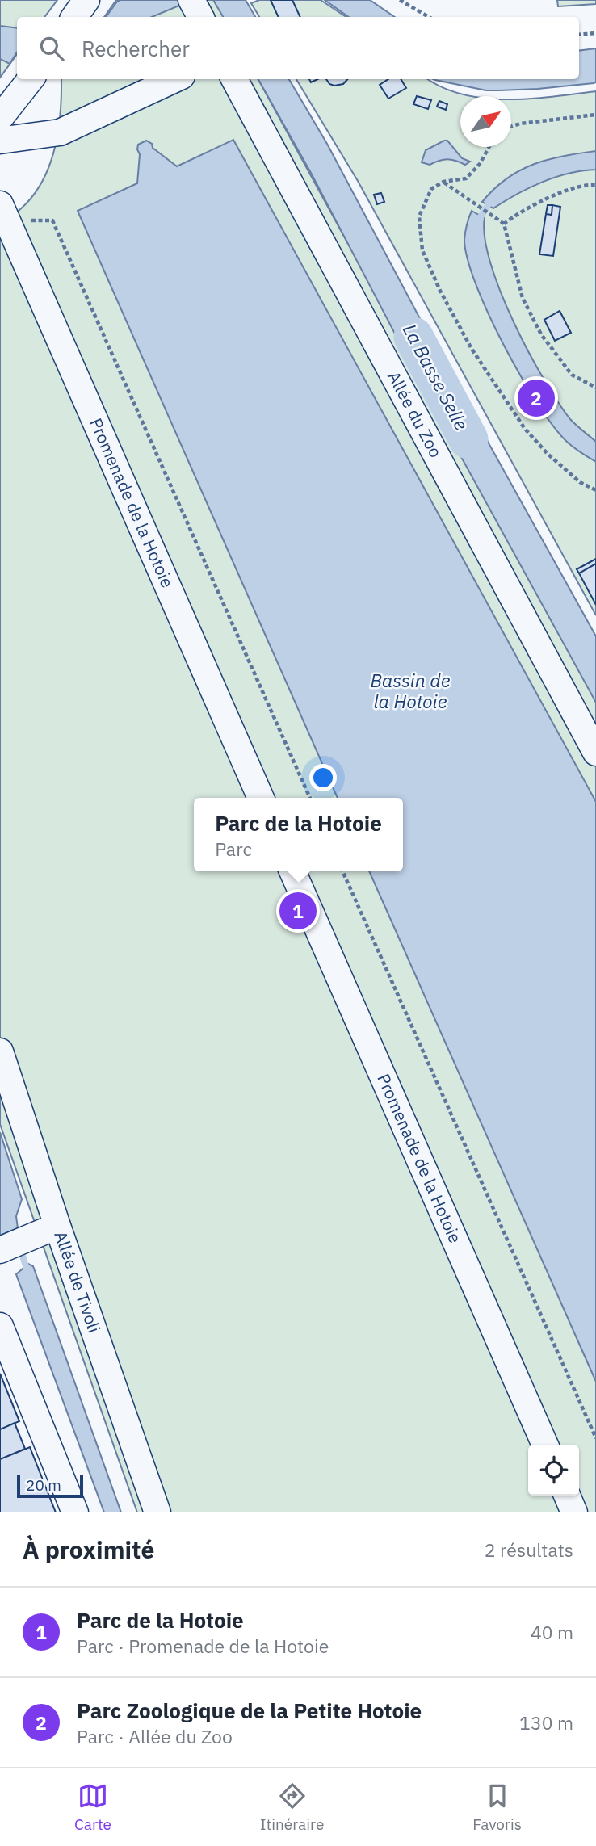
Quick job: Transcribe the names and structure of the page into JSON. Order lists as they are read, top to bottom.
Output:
{
  "streets": {
    "street": ["Allée du Zoo", "Promenade de la Hotoie", "Allée de Tivoli"]
  },
  "water": ["La Basse Selle", "Bassin de la Hotoie"],
  "scale_bar": "20 m",
  "north": "top right",
  "page": {
    "search": "Rechercher",
    "pins": ["2", "1"],
    "popup": ["Parc de la Hotoie", "Parc"],
    "scale": "20 m",
    "heading": ["À proximité", "2 résultats"],
    "list": [
      {
        "mark": "1",
        "name": "Parc de la Hotoie",
        "note": "Parc · Promenade de la Hotoie",
        "value": "40 m"
      },
      {
        "mark": "2",
        "name": "Parc Zoologique de la Petite Hotoie",
        "note": "Parc · Allée du Zoo",
        "value": "130 m"
      }
    ],
    "nav": ["Carte", "Itinéraire", "Favoris"]
  }
}
